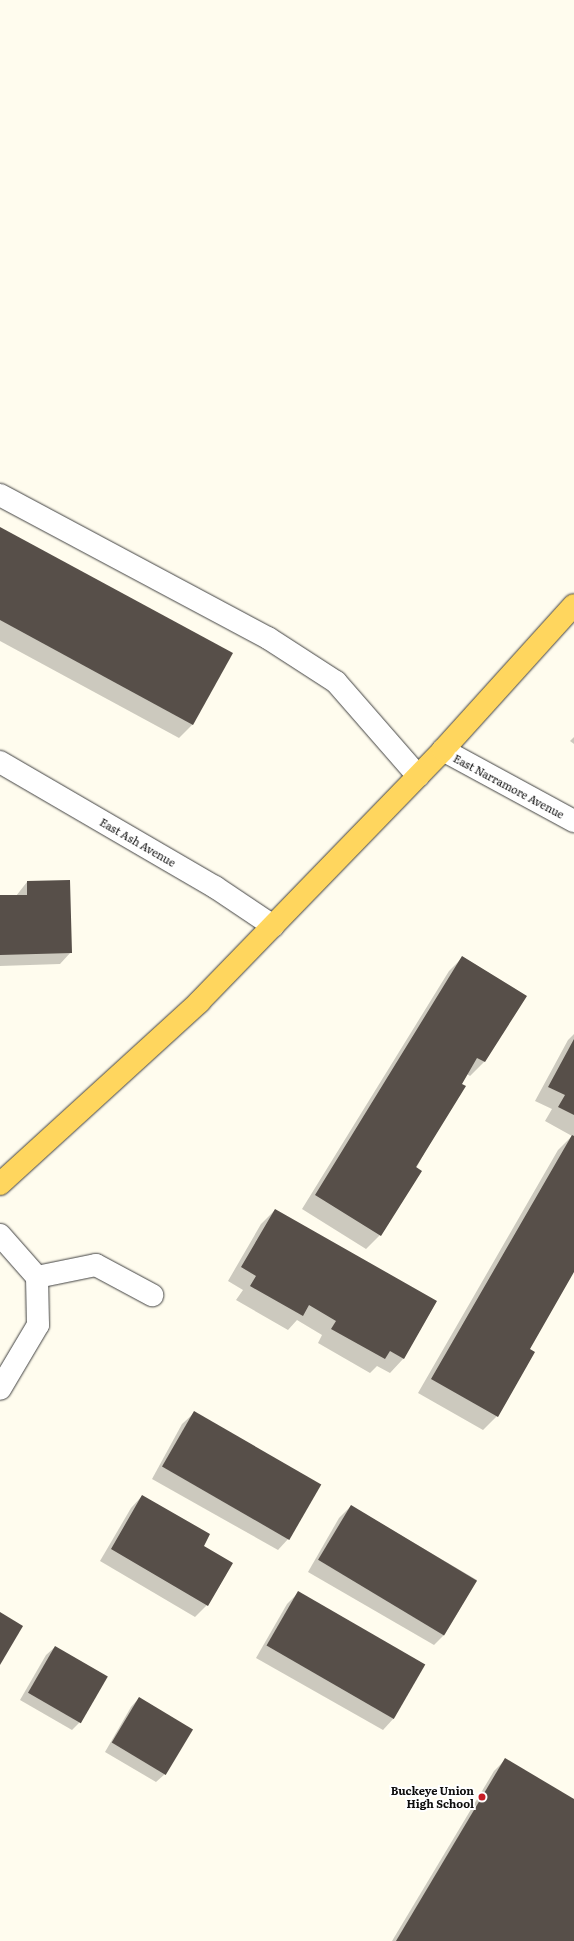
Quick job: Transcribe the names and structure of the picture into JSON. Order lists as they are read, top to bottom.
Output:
{
  "streets": {
    "street": ["East Narramore Avenue", "East Ash Avenue"]
  },
  "places": ["Buckeye Union High School"]
}
